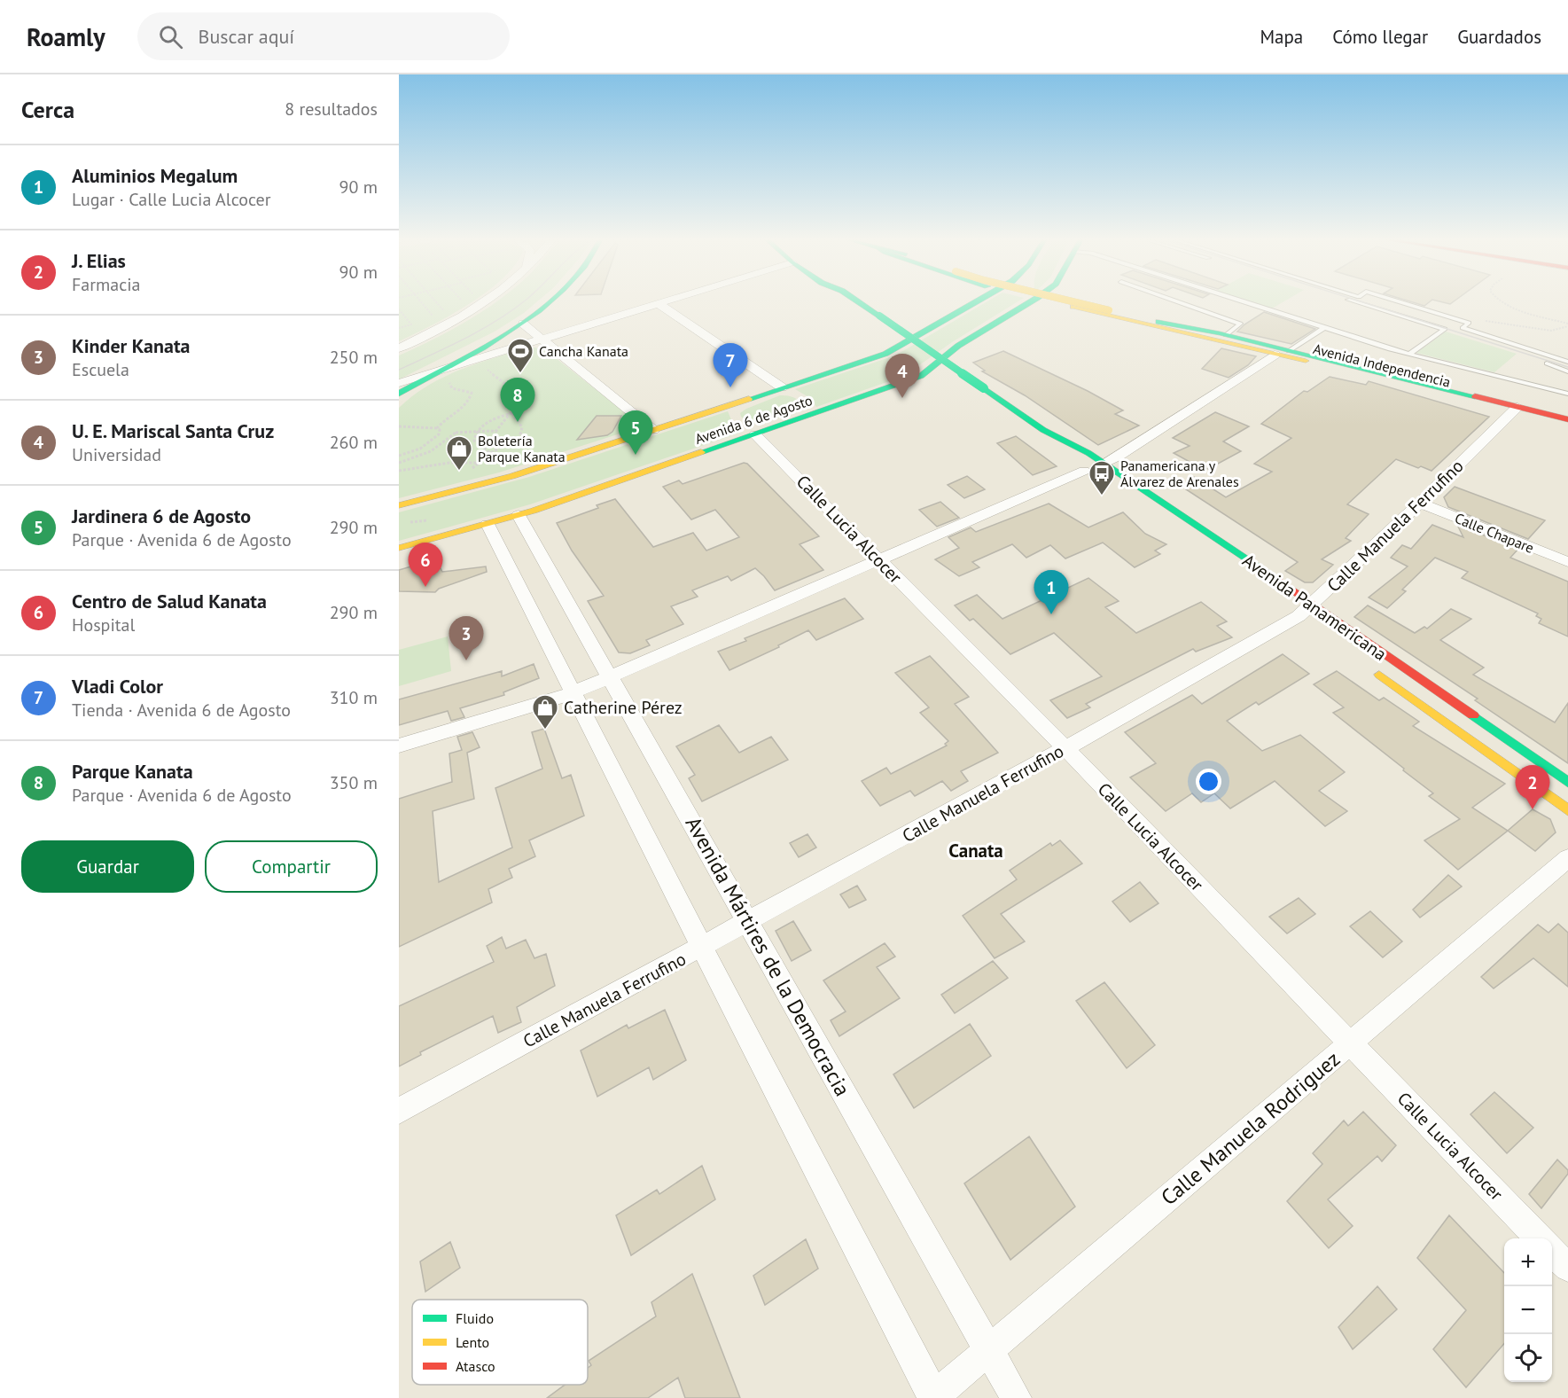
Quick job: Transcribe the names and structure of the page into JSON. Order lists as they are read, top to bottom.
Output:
{
  "streets": {
    "main road": ["Avenida Independencia", "Avenida 6 de Agosto", "Avenida Panamericana"],
    "street": [
      "Calle Manuela Ferrufino",
      "Calle Lucia Alcocer",
      "Calle Chapare",
      "Avenida Mártires de la Democracia",
      "Calle Manuela Rodriguez"
    ]
  },
  "crossings": [
    ["Avenida Independencia", "Calle Manuela Ferrufino"],
    ["Avenida 6 de Agosto", "Calle Lucia Alcocer"],
    ["Avenida 6 de Agosto", "Avenida Mártires de la Democracia"],
    ["Calle Manuela Ferrufino", "Calle Lucia Alcocer"],
    ["Calle Manuela Ferrufino", "Calle Chapare"],
    ["Calle Manuela Ferrufino", "Avenida Panamericana"],
    ["Calle Manuela Ferrufino", "Avenida Mártires de la Democracia"],
    ["Calle Lucia Alcocer", "Calle Manuela Rodriguez"],
    ["Avenida Mártires de la Democracia", "Calle Manuela Rodriguez"]
  ],
  "districts": ["Canata"],
  "places": {
    "sports": ["Cancha Kanata"],
    "shop": ["Boletería Parque Kanata", "Catherine Pérez"],
    "bus stop": ["Panamericana y Álvarez de Arenales"]
  },
  "legend": ["Fluido", "Lento", "Atasco"],
  "page": {
    "header": "Roamly",
    "search": "Buscar aquí",
    "nav": ["Mapa", "Cómo llegar", "Guardados"],
    "heading": ["Cerca", "8 resultados"],
    "list": [
      {
        "mark": "1",
        "name": "Aluminios Megalum",
        "note": "Lugar · Calle Lucia Alcocer",
        "value": "90 m"
      },
      {
        "mark": "2",
        "name": "J. Elias",
        "note": "Farmacia",
        "value": "90 m"
      },
      {
        "mark": "3",
        "name": "Kinder Kanata",
        "note": "Escuela",
        "value": "250 m"
      },
      {
        "mark": "4",
        "name": "U. E. Mariscal Santa Cruz",
        "note": "Universidad",
        "value": "260 m"
      },
      {
        "mark": "5",
        "name": "Jardinera 6 de Agosto",
        "note": "Parque · Avenida 6 de Agosto",
        "value": "290 m"
      },
      {
        "mark": "6",
        "name": "Centro de Salud Kanata",
        "note": "Hospital",
        "value": "290 m"
      },
      {
        "mark": "7",
        "name": "Vladi Color",
        "note": "Tienda · Avenida 6 de Agosto",
        "value": "310 m"
      },
      {
        "mark": "8",
        "name": "Parque Kanata",
        "note": "Parque · Avenida 6 de Agosto",
        "value": "350 m"
      }
    ],
    "pins": [
      "7",
      "4",
      "8",
      "5",
      "6",
      "1",
      "3",
      "2"
    ],
    "buttons": ["Guardar", "Compartir"],
    "map_buttons": ["+", "−"]
  }
}
